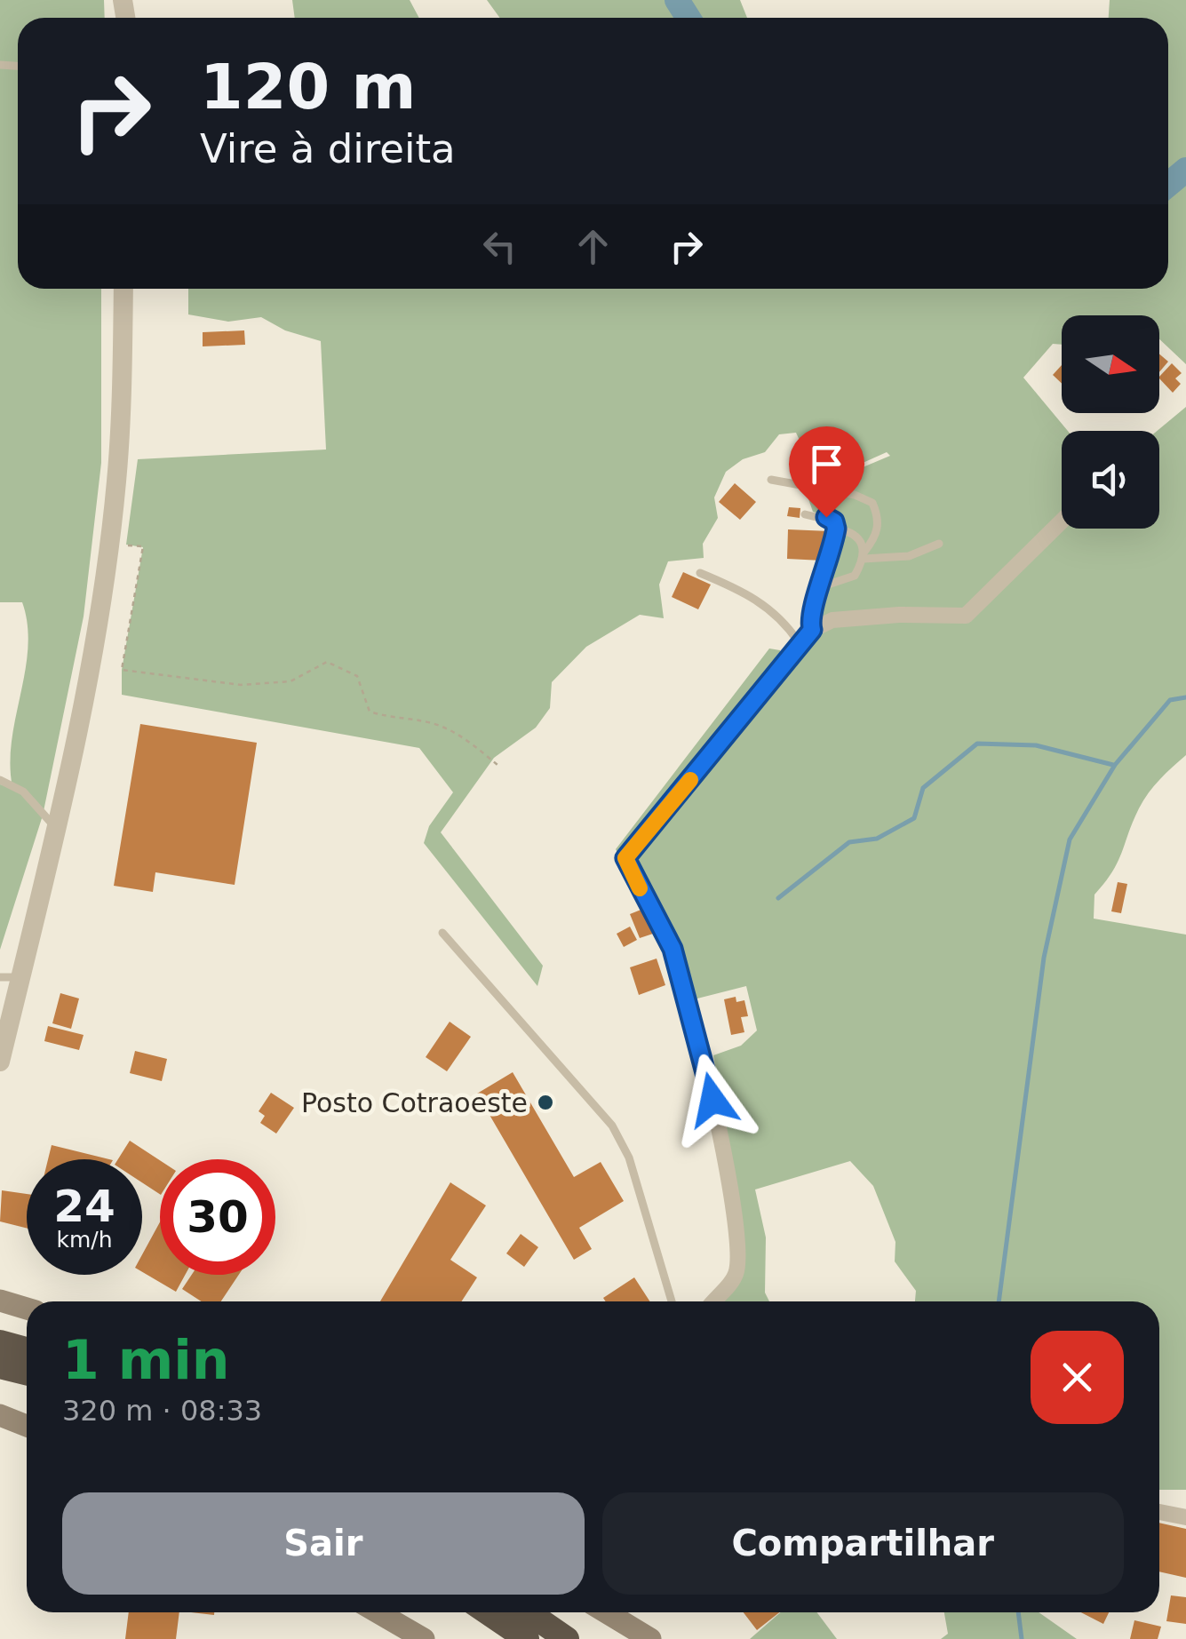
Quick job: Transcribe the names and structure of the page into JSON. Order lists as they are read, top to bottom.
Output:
{
  "places": ["Posto Cotraoeste"],
  "north": "right",
  "page": {
    "turn": ["120 m", "Vire à direita"],
    "speed": "24 km/h",
    "limit": "30",
    "heading": ["1 min", "320 m · 08:33"],
    "buttons": ["Sair", "Compartilhar"]
  }
}
